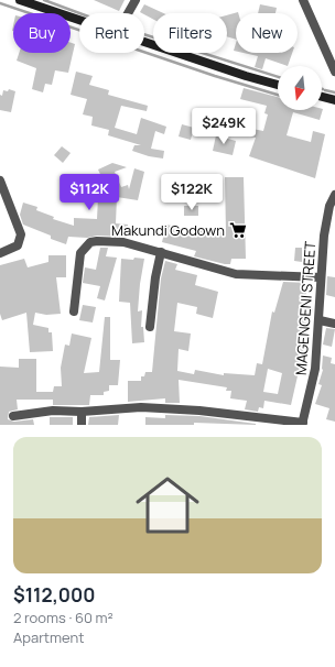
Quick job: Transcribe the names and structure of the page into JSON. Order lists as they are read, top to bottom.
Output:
{
  "streets": {
    "street": ["MAGENGENI STREET"]
  },
  "places": {
    "supermarket": ["Makundi Godown"]
  },
  "north": "bottom",
  "page": {
    "chip": [
      "Buy",
      "Rent",
      "Filters",
      "New"
    ],
    "price": ["$249K", "$112K", "$122K"],
    "list": [
      {
        "name": "$112,000",
        "note": "2 rooms · 60 m² · Apartment"
      }
    ]
  }
}
